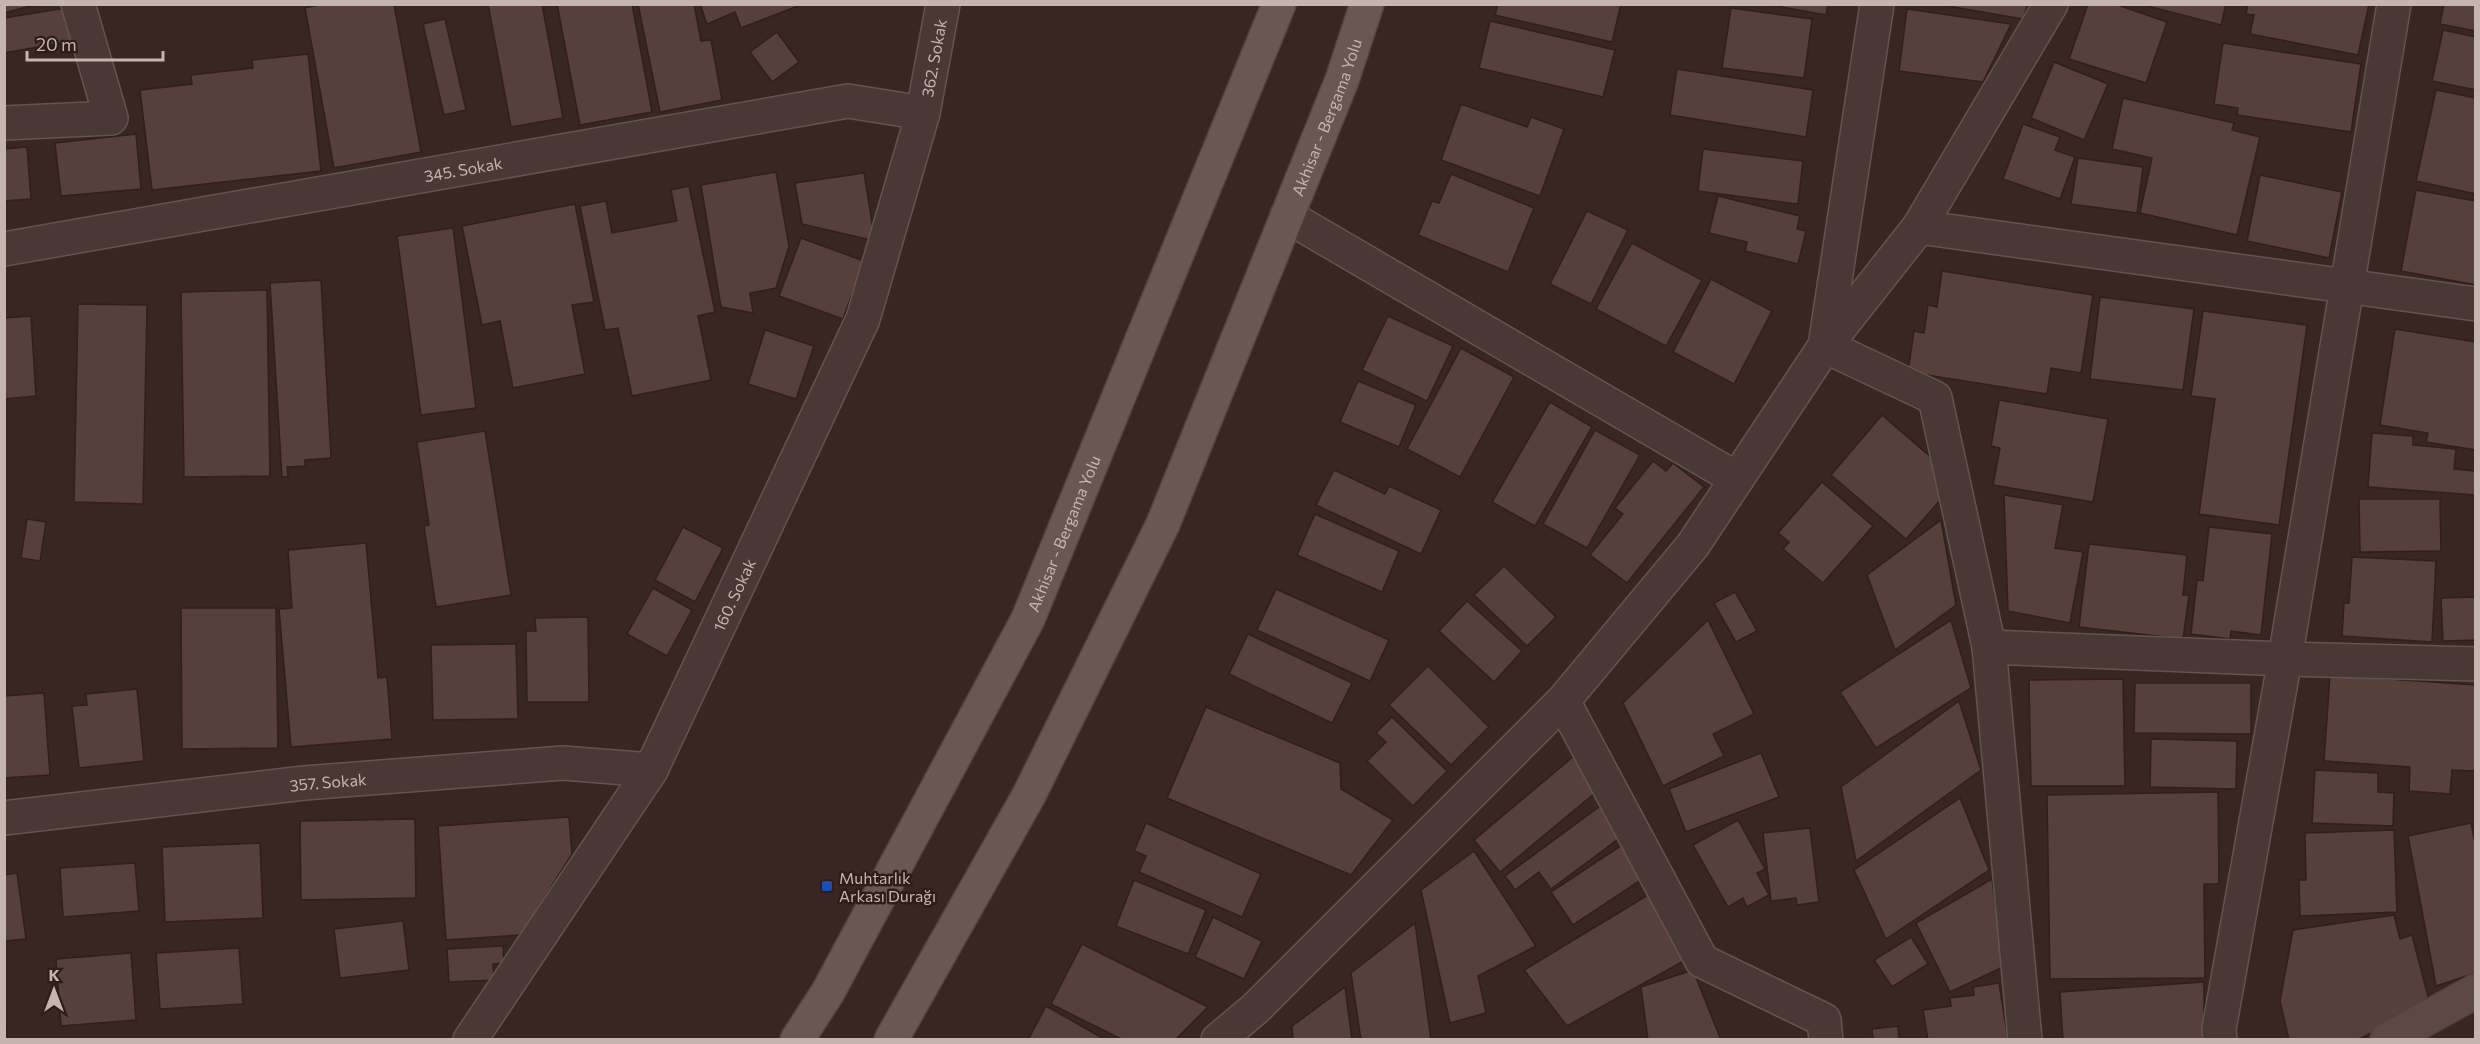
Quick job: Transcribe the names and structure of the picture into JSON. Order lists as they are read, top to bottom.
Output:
{
  "streets": {
    "main road": ["Akhisar - Bergama Yolu"],
    "street": [
      "362. Sokak",
      "345. Sokak",
      "160. Sokak",
      "357. Sokak"
    ]
  },
  "crossings": [
    ["362. Sokak", "345. Sokak"],
    ["362. Sokak", "160. Sokak"],
    ["345. Sokak", "160. Sokak"],
    ["160. Sokak", "357. Sokak"]
  ],
  "places": {
    "transit": ["Muhtarlık Arkası Durağı"]
  },
  "scale_bar": "20 m",
  "north": "top"
}
